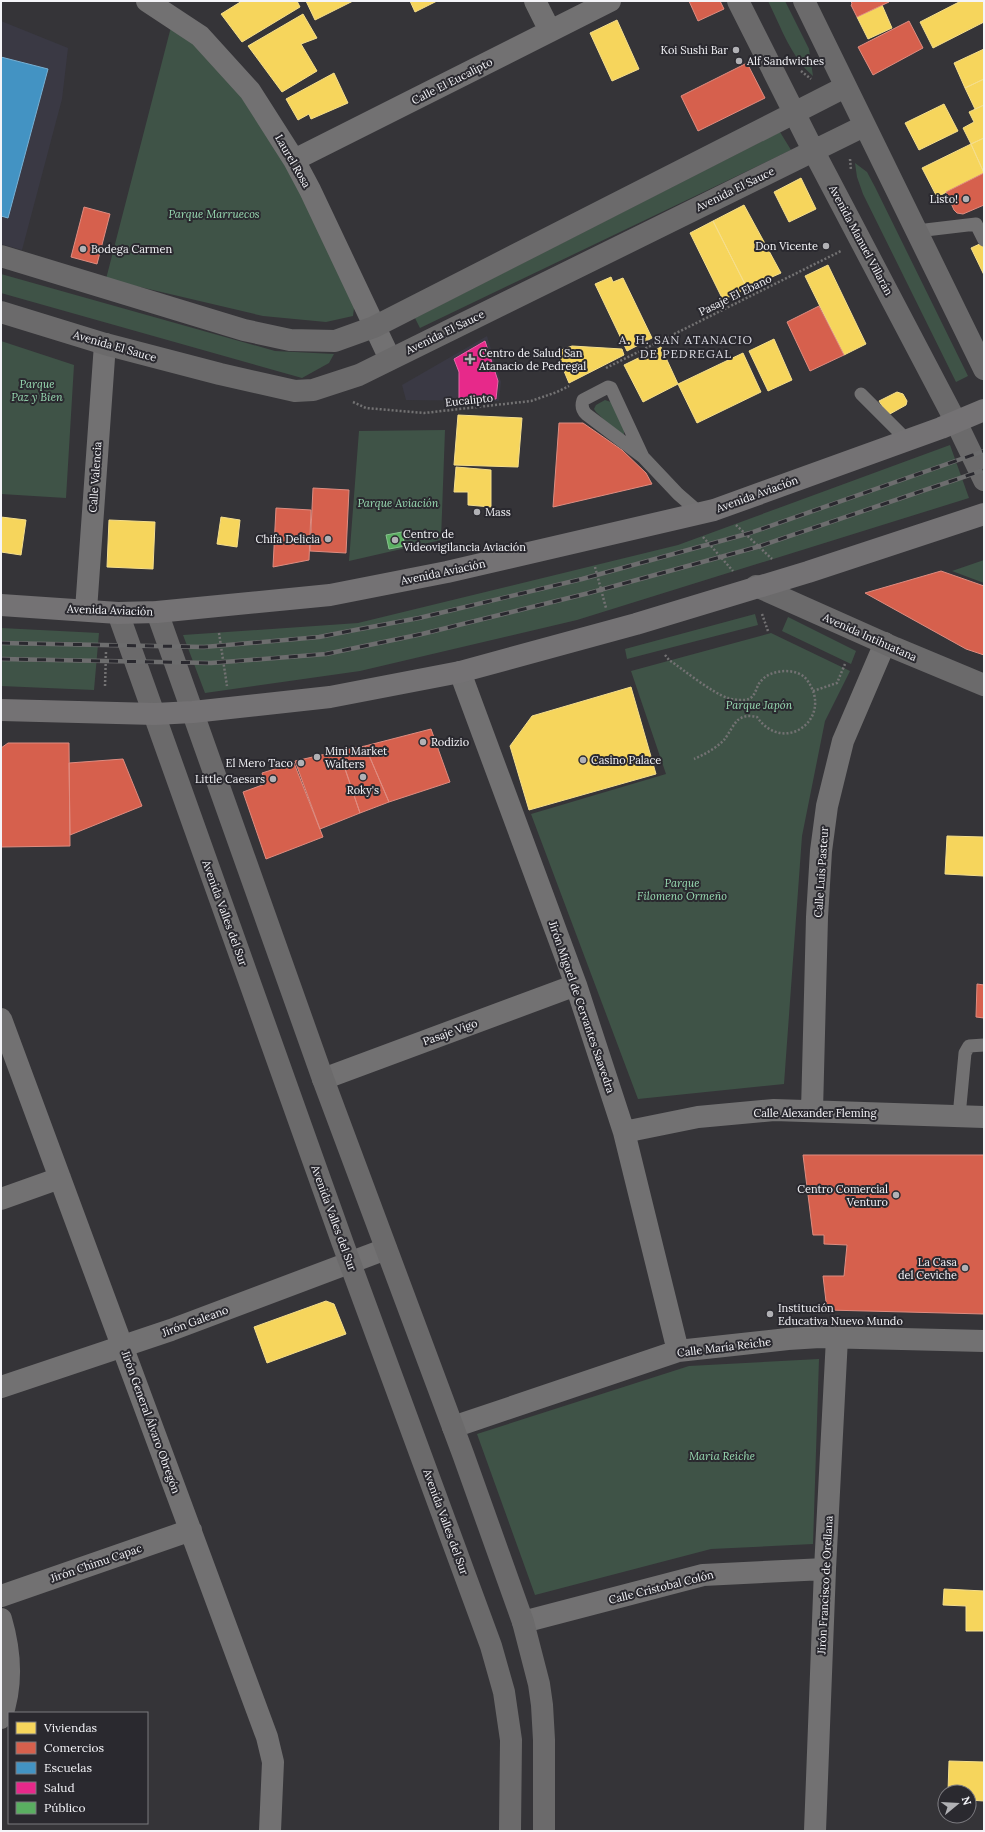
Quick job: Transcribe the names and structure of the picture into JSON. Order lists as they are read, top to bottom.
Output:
{
  "streets": {
    "main road": ["Avenida Aviación"],
    "street": [
      "Calle El Eucalipto",
      "Laurel Rosa",
      "Avenida El Sauce",
      "Avenida Manuel Villarán",
      "Calle Valencia",
      "Avenida Intihuatana",
      "Calle Luis Pasteur",
      "Avenida Valles del Sur",
      "Jirón Miguel de Cervantes Saavedra",
      "Pasaje Vigo",
      "Calle Alexander Fleming",
      "Jirón Galeano",
      "Calle María Reiche",
      "Jirón General Álvaro Obregón",
      "Jirón Chimu Capac",
      "Jirón Francisco de Orellana",
      "Calle Cristobal Colón"
    ],
    "path": ["Pasaje El Ebano", "Eucalipto"]
  },
  "crossings": [
    ["Calle El Eucalipto", "Laurel Rosa"],
    ["Laurel Rosa", "Avenida El Sauce"],
    ["Avenida El Sauce", "Avenida Manuel Villarán"],
    ["Avenida El Sauce", "Eucalipto"],
    ["Avenida El Sauce", "Calle Valencia"],
    ["Avenida Manuel Villarán", "Pasaje El Ebano"],
    ["Avenida Manuel Villarán", "Avenida Aviación"],
    ["Calle Valencia", "Avenida Aviación"],
    ["Avenida Aviación", "Avenida Valles del Sur"],
    ["Avenida Intihuatana", "Calle Luis Pasteur"],
    ["Calle Luis Pasteur", "Calle Alexander Fleming"],
    ["Avenida Valles del Sur", "Jirón Galeano"],
    ["Jirón Miguel de Cervantes Saavedra", "Pasaje Vigo"],
    ["Jirón Miguel de Cervantes Saavedra", "Calle Alexander Fleming"],
    ["Jirón Miguel de Cervantes Saavedra", "Calle María Reiche"],
    ["Jirón Galeano", "Jirón General Álvaro Obregón"],
    ["Calle María Reiche", "Jirón Francisco de Orellana"],
    ["Jirón General Álvaro Obregón", "Jirón Chimu Capac"],
    ["Jirón Francisco de Orellana", "Calle Cristobal Colón"]
  ],
  "districts": ["A. H. SAN ATANACIO DE PEDREGAL"],
  "parks": [
    "Parque Marruecos",
    "Parque Paz y Bien",
    "Parque Aviación",
    "Parque Japón",
    "Parque Filomeno Ormeño",
    "Maria Reiche"
  ],
  "places": {
    "other": [
      "Koi Sushi Bar",
      "Alf Sandwiches",
      "Listo!",
      "Don Vicente",
      "Bodega Carmen",
      "Mass",
      "Chifa Delicia",
      "Centro de Videovigilancia Aviación",
      "Rodizio",
      "Mini Market Walters",
      "Casino Palace",
      "El Mero Taco",
      "Roky's",
      "Little Caesars",
      "Centro Comercial Venturo",
      "La Casa del Ceviche",
      "Institución Educativa Nuevo Mundo"
    ],
    "health": ["Centro de Salud San Atanacio de Pedregal"]
  },
  "legend": [
    "Viviendas",
    "Comercios",
    "Escuelas",
    "Salud",
    "Público"
  ],
  "north": "right"
}
